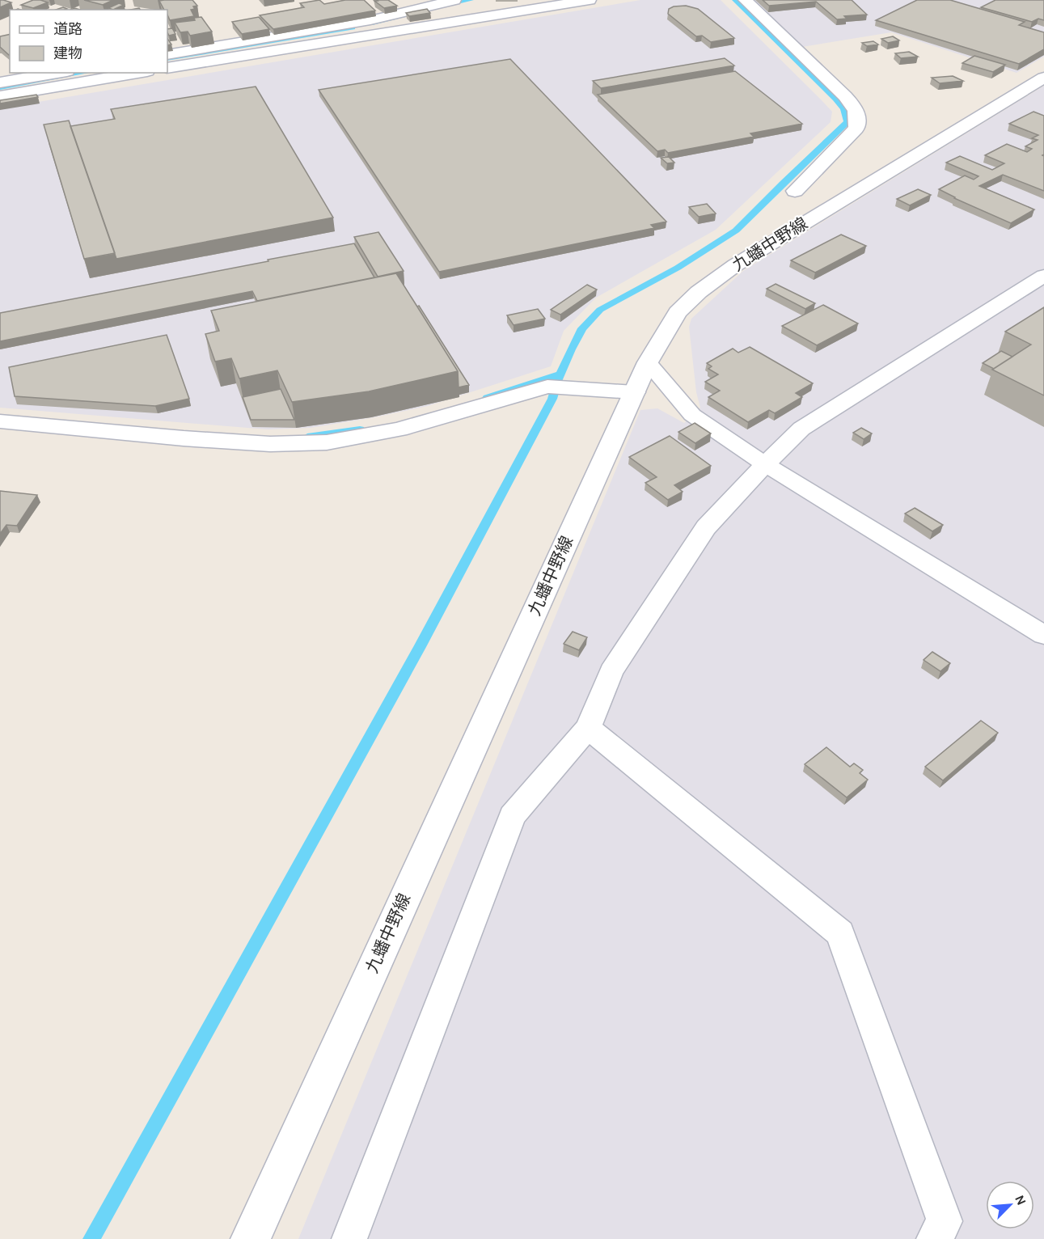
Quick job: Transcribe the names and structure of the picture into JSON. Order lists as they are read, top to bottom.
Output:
{
  "streets": {
    "street": ["九蟠中野線"]
  },
  "legend": ["道路", "建物"],
  "north": "top right"
}
